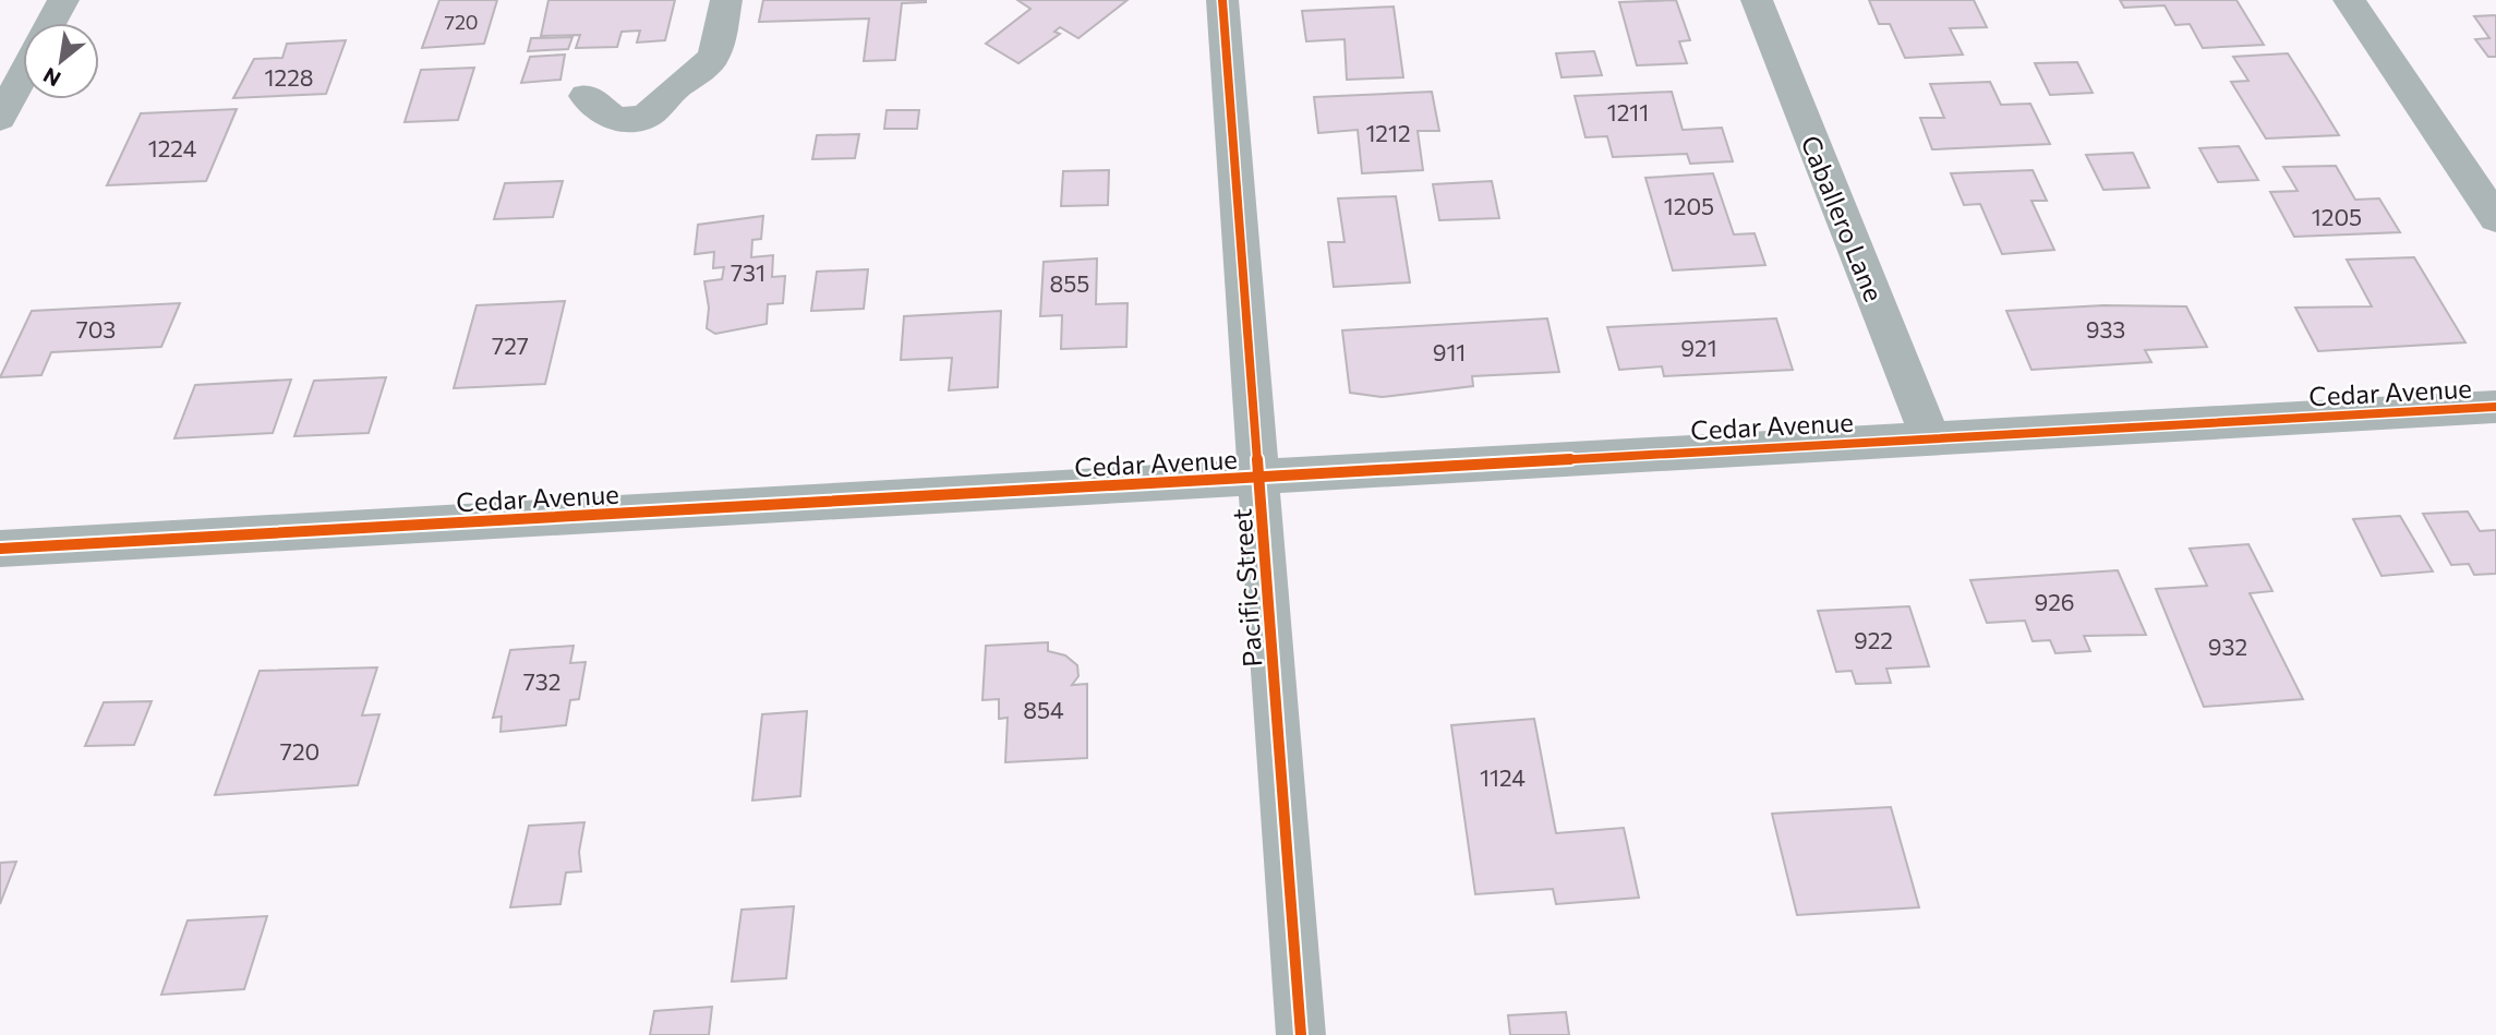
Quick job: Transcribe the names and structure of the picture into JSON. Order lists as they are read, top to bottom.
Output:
{
  "streets": {
    "street": ["Caballero Lane", "Cedar Avenue", "Pacific Street"]
  },
  "crossings": [
    ["Caballero Lane", "Cedar Avenue"],
    ["Cedar Avenue", "Pacific Street"]
  ],
  "house_numbers": [
    "720",
    "1228",
    "1211",
    "1212",
    "1224",
    "1205",
    "1205",
    "731",
    "855",
    "703",
    "933",
    "727",
    "921",
    "911",
    "926",
    "922",
    "932",
    "732",
    "854",
    "720",
    "1124"
  ],
  "north": "bottom left"
}
